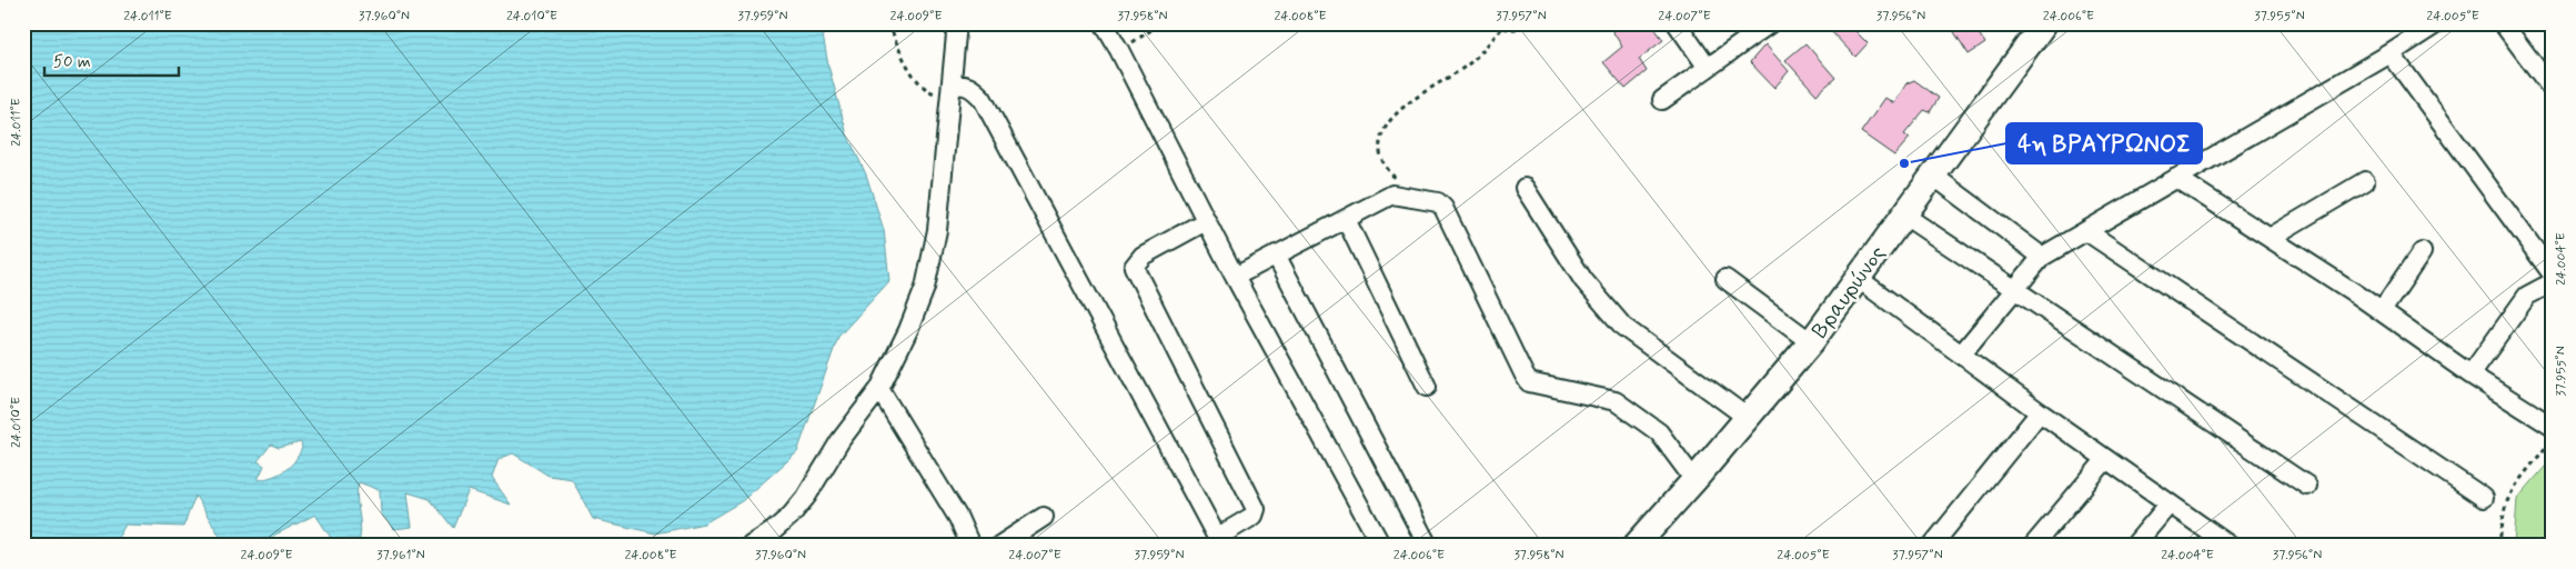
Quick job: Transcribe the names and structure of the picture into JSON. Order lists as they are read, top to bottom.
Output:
{
  "streets": {
    "main road": ["Βραυρώνος"]
  },
  "places": ["4η ΒΡΑΥΡΩΝΟΣ"],
  "scale_bar": "50 m",
  "coordinates": [
    "24.011°E",
    "37.960°N",
    "24.010°E",
    "37.959°N",
    "24.009°E",
    "37.958°N",
    "24.008°E",
    "37.957°N",
    "24.007°E",
    "37.956°N",
    "24.006°E",
    "37.955°N",
    "24.005°E",
    "24.004°E",
    "37.961°N"
  ]
}
